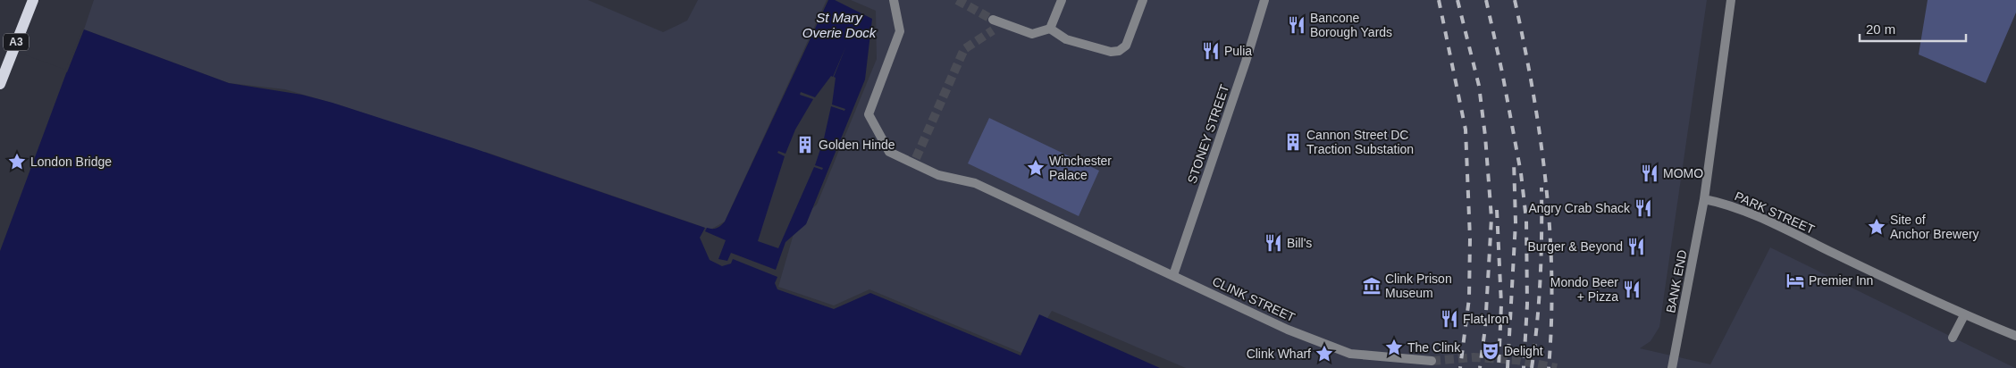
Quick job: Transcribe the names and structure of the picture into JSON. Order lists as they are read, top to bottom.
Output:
{
  "streets": {
    "main road": ["A3"],
    "street": [
      "STONEY STREET",
      "PARK STREET",
      "BANK END",
      "CLINK STREET"
    ]
  },
  "crossings": [
    ["STONEY STREET", "CLINK STREET"],
    ["PARK STREET", "BANK END"]
  ],
  "water": ["St Mary Overie Dock"],
  "places": {
    "restaurant": [
      "Bancone Borough Yards",
      "Pulia",
      "MOMO",
      "Angry Crab Shack",
      "Bill's",
      "Burger & Beyond",
      "Mondo Beer + Pizza",
      "Flat Iron"
    ],
    "building": ["Cannon Street DC Traction Substation", "Golden Hinde"],
    "place": [
      "London Bridge",
      "Winchester Palace",
      "Site of Anchor Brewery",
      "The Clink",
      "Clink Wharf"
    ],
    "hotel": ["Premier Inn"],
    "museum": ["Clink Prison Museum"],
    "theatre": ["Delight"]
  },
  "scale_bar": "20 m"
}
